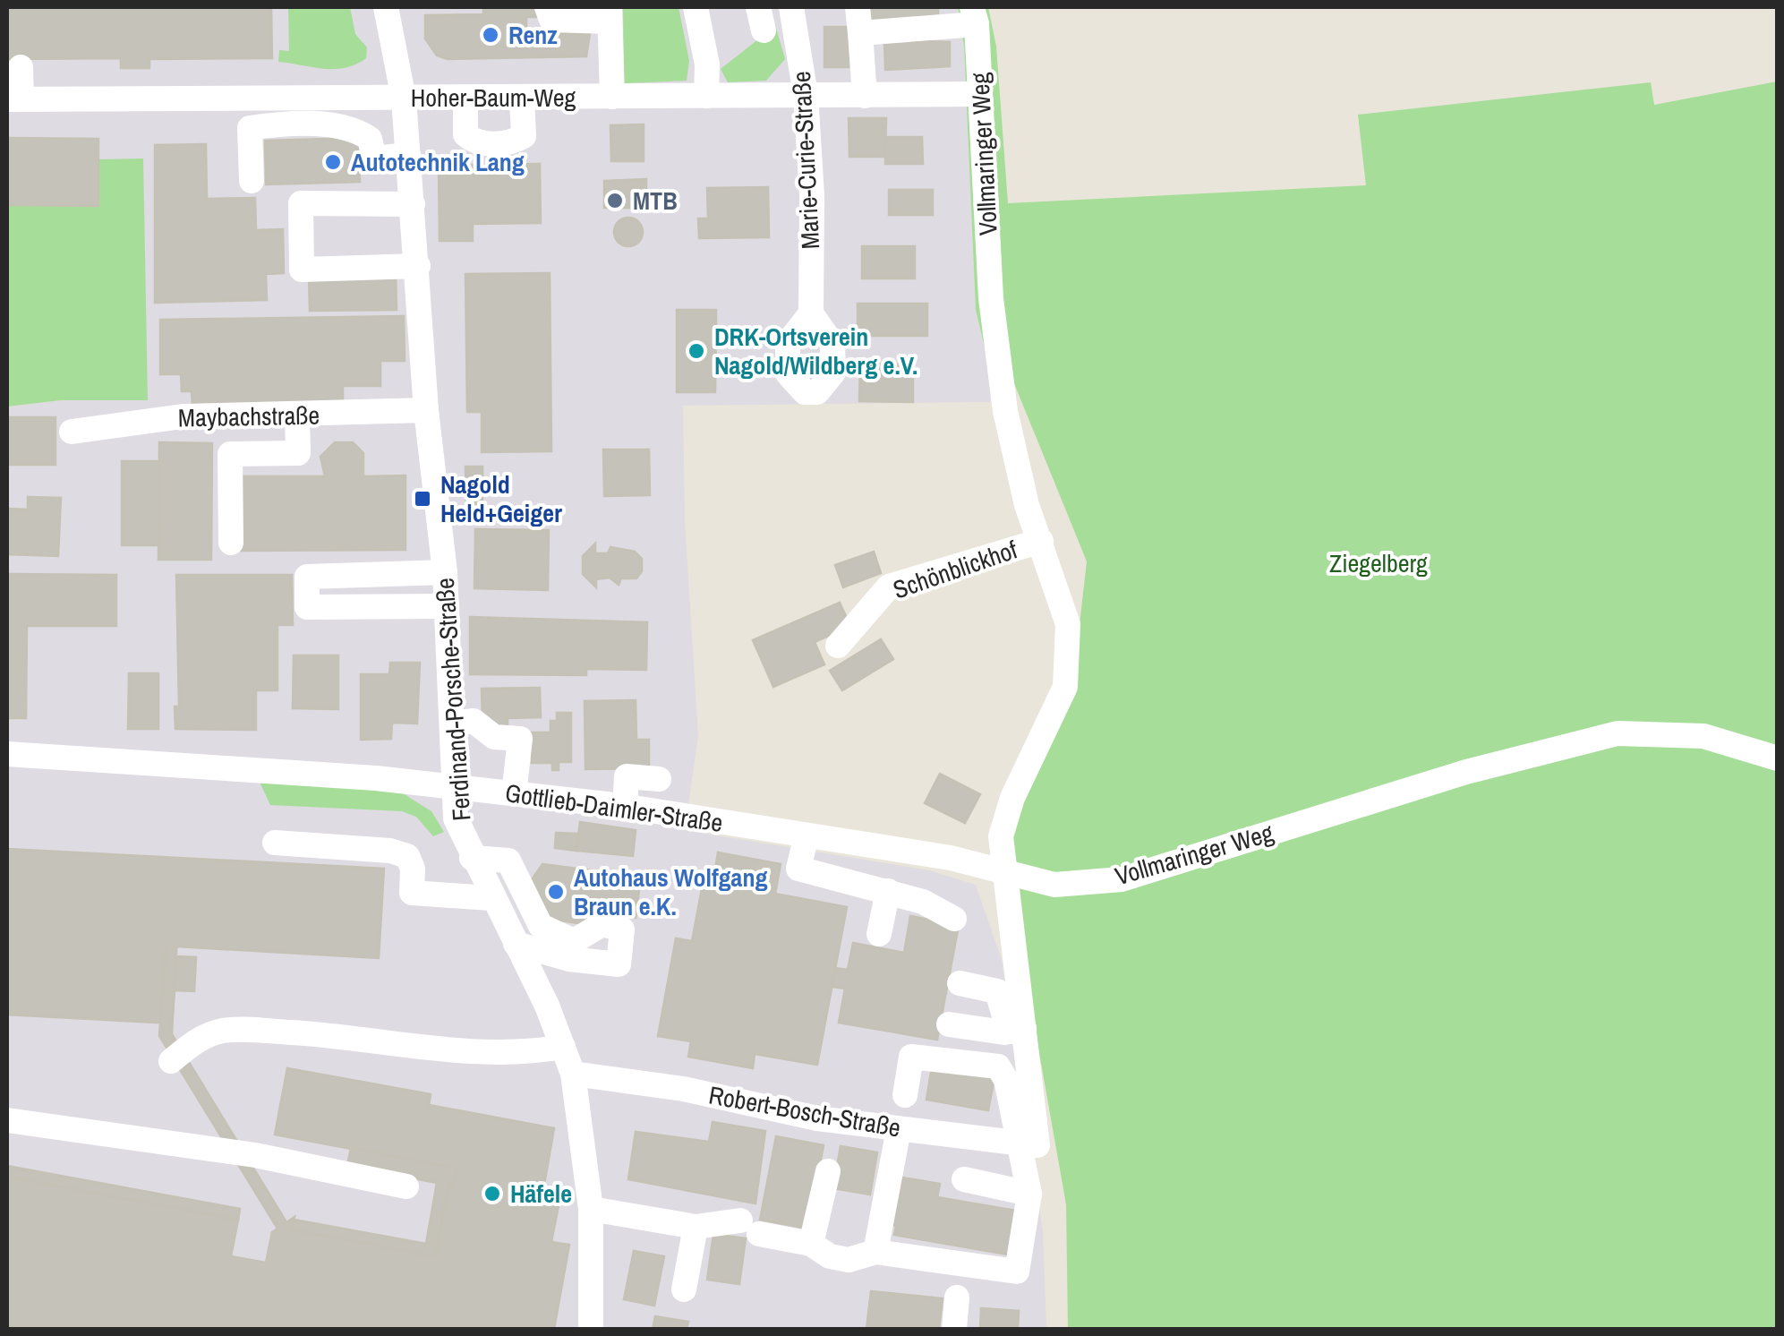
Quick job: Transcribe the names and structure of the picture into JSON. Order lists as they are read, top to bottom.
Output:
{
  "streets": {
    "street": [
      "Hoher-Baum-Weg",
      "Vollmaringer Weg",
      "Marie-Curie-Straße",
      "Maybachstraße",
      "Schönblickhof",
      "Ferdinand-Porsche-Straße",
      "Gottlieb-Daimler-Straße",
      "Robert-Bosch-Straße"
    ]
  },
  "crossings": [
    ["Hoher-Baum-Weg", "Vollmaringer Weg"],
    ["Hoher-Baum-Weg", "Marie-Curie-Straße"],
    ["Hoher-Baum-Weg", "Ferdinand-Porsche-Straße"],
    ["Vollmaringer Weg", "Schönblickhof"],
    ["Vollmaringer Weg", "Gottlieb-Daimler-Straße"],
    ["Maybachstraße", "Ferdinand-Porsche-Straße"],
    ["Ferdinand-Porsche-Straße", "Gottlieb-Daimler-Straße"],
    ["Ferdinand-Porsche-Straße", "Robert-Bosch-Straße"]
  ],
  "parks": ["Ziegelberg"],
  "places": {
    "other": [
      "Renz",
      "Autotechnik Lang",
      "MTB",
      "DRK-Ortsverein Nagold/Wildberg e.V.",
      "Autohaus Wolfgang Braun e.K.",
      "Häfele"
    ],
    "transit": ["Nagold Held+Geiger"]
  }
}
